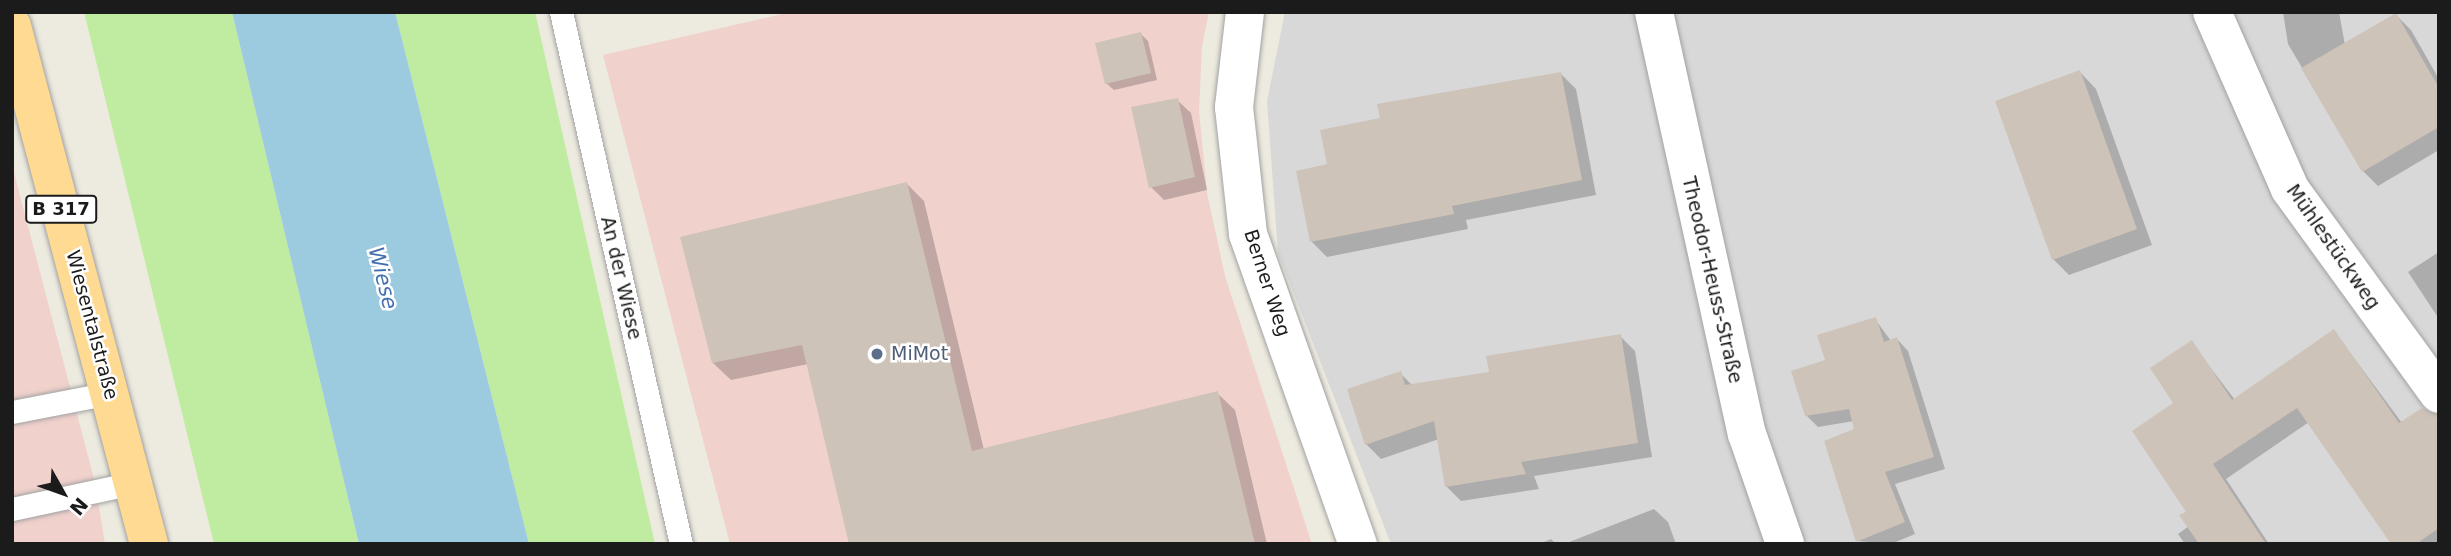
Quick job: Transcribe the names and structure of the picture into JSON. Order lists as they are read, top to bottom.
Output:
{
  "streets": {
    "main road": ["B 317", "Wiesentalstraße"],
    "street": ["Mühlestückweg", "Theodor-Heuss-Straße", "Berner Weg"],
    "lane": ["An der Wiese"]
  },
  "water": ["Wiese"],
  "places": ["MiMot"],
  "north": "bottom right"
}
